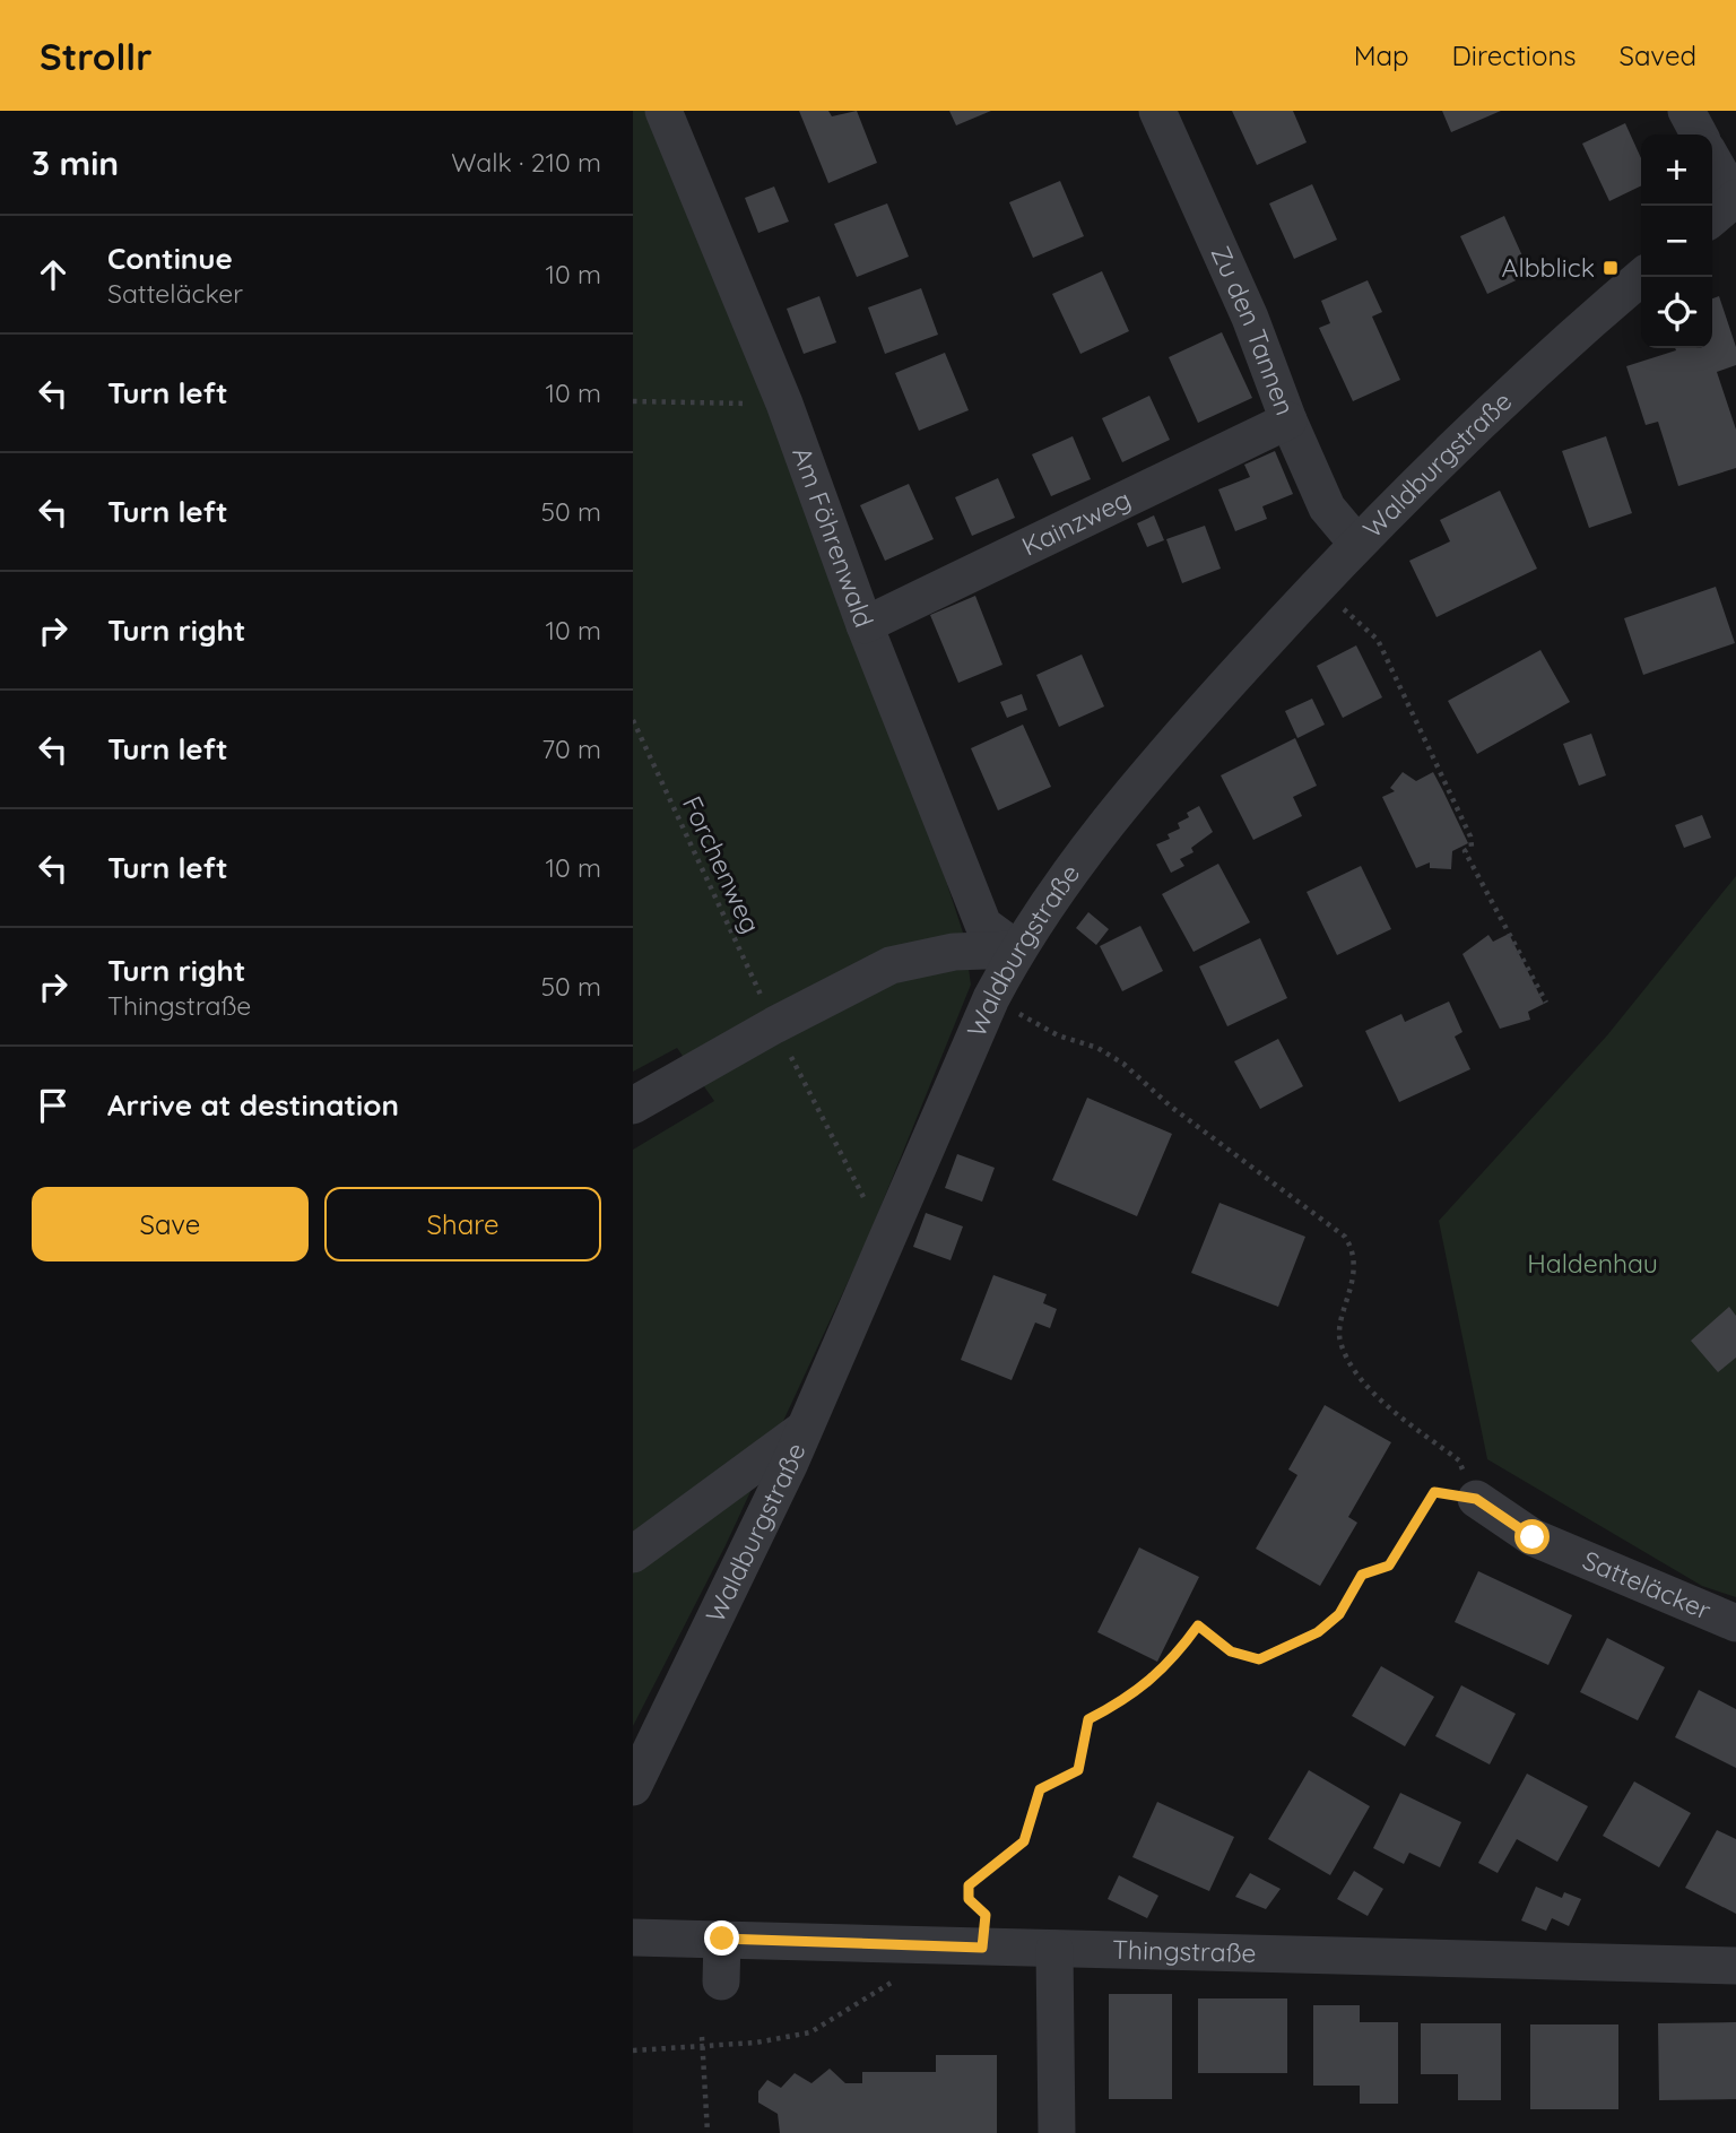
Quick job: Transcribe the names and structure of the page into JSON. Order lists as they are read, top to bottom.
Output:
{
  "streets": {
    "street": [
      "Zu den Tannen",
      "Waldburgstraße",
      "Kainzweg",
      "Am Föhrenwald",
      "Satteläcker",
      "Thingstraße"
    ],
    "path": ["Forchenweg"]
  },
  "crossings": [
    ["Zu den Tannen", "Waldburgstraße"],
    ["Zu den Tannen", "Kainzweg"],
    ["Waldburgstraße", "Am Föhrenwald"],
    ["Waldburgstraße", "Forchenweg"],
    ["Kainzweg", "Am Föhrenwald"]
  ],
  "parks": ["Haldenhau"],
  "places": {
    "transit": ["Albblick"]
  },
  "page": {
    "header": "Strollr",
    "nav": ["Map", "Directions", "Saved"],
    "heading": ["3 min", "Walk · 210 m"],
    "map_buttons": ["+", "−"],
    "list": [
      ["Continue", "Satteläcker", "10 m"],
      ["Turn left", "10 m"],
      ["Turn left", "50 m"],
      ["Turn right", "10 m"],
      ["Turn left", "70 m"],
      ["Turn left", "10 m"],
      ["Turn right", "Thingstraße", "50 m"],
      "Arrive at destination"
    ],
    "buttons": ["Save", "Share"]
  }
}
